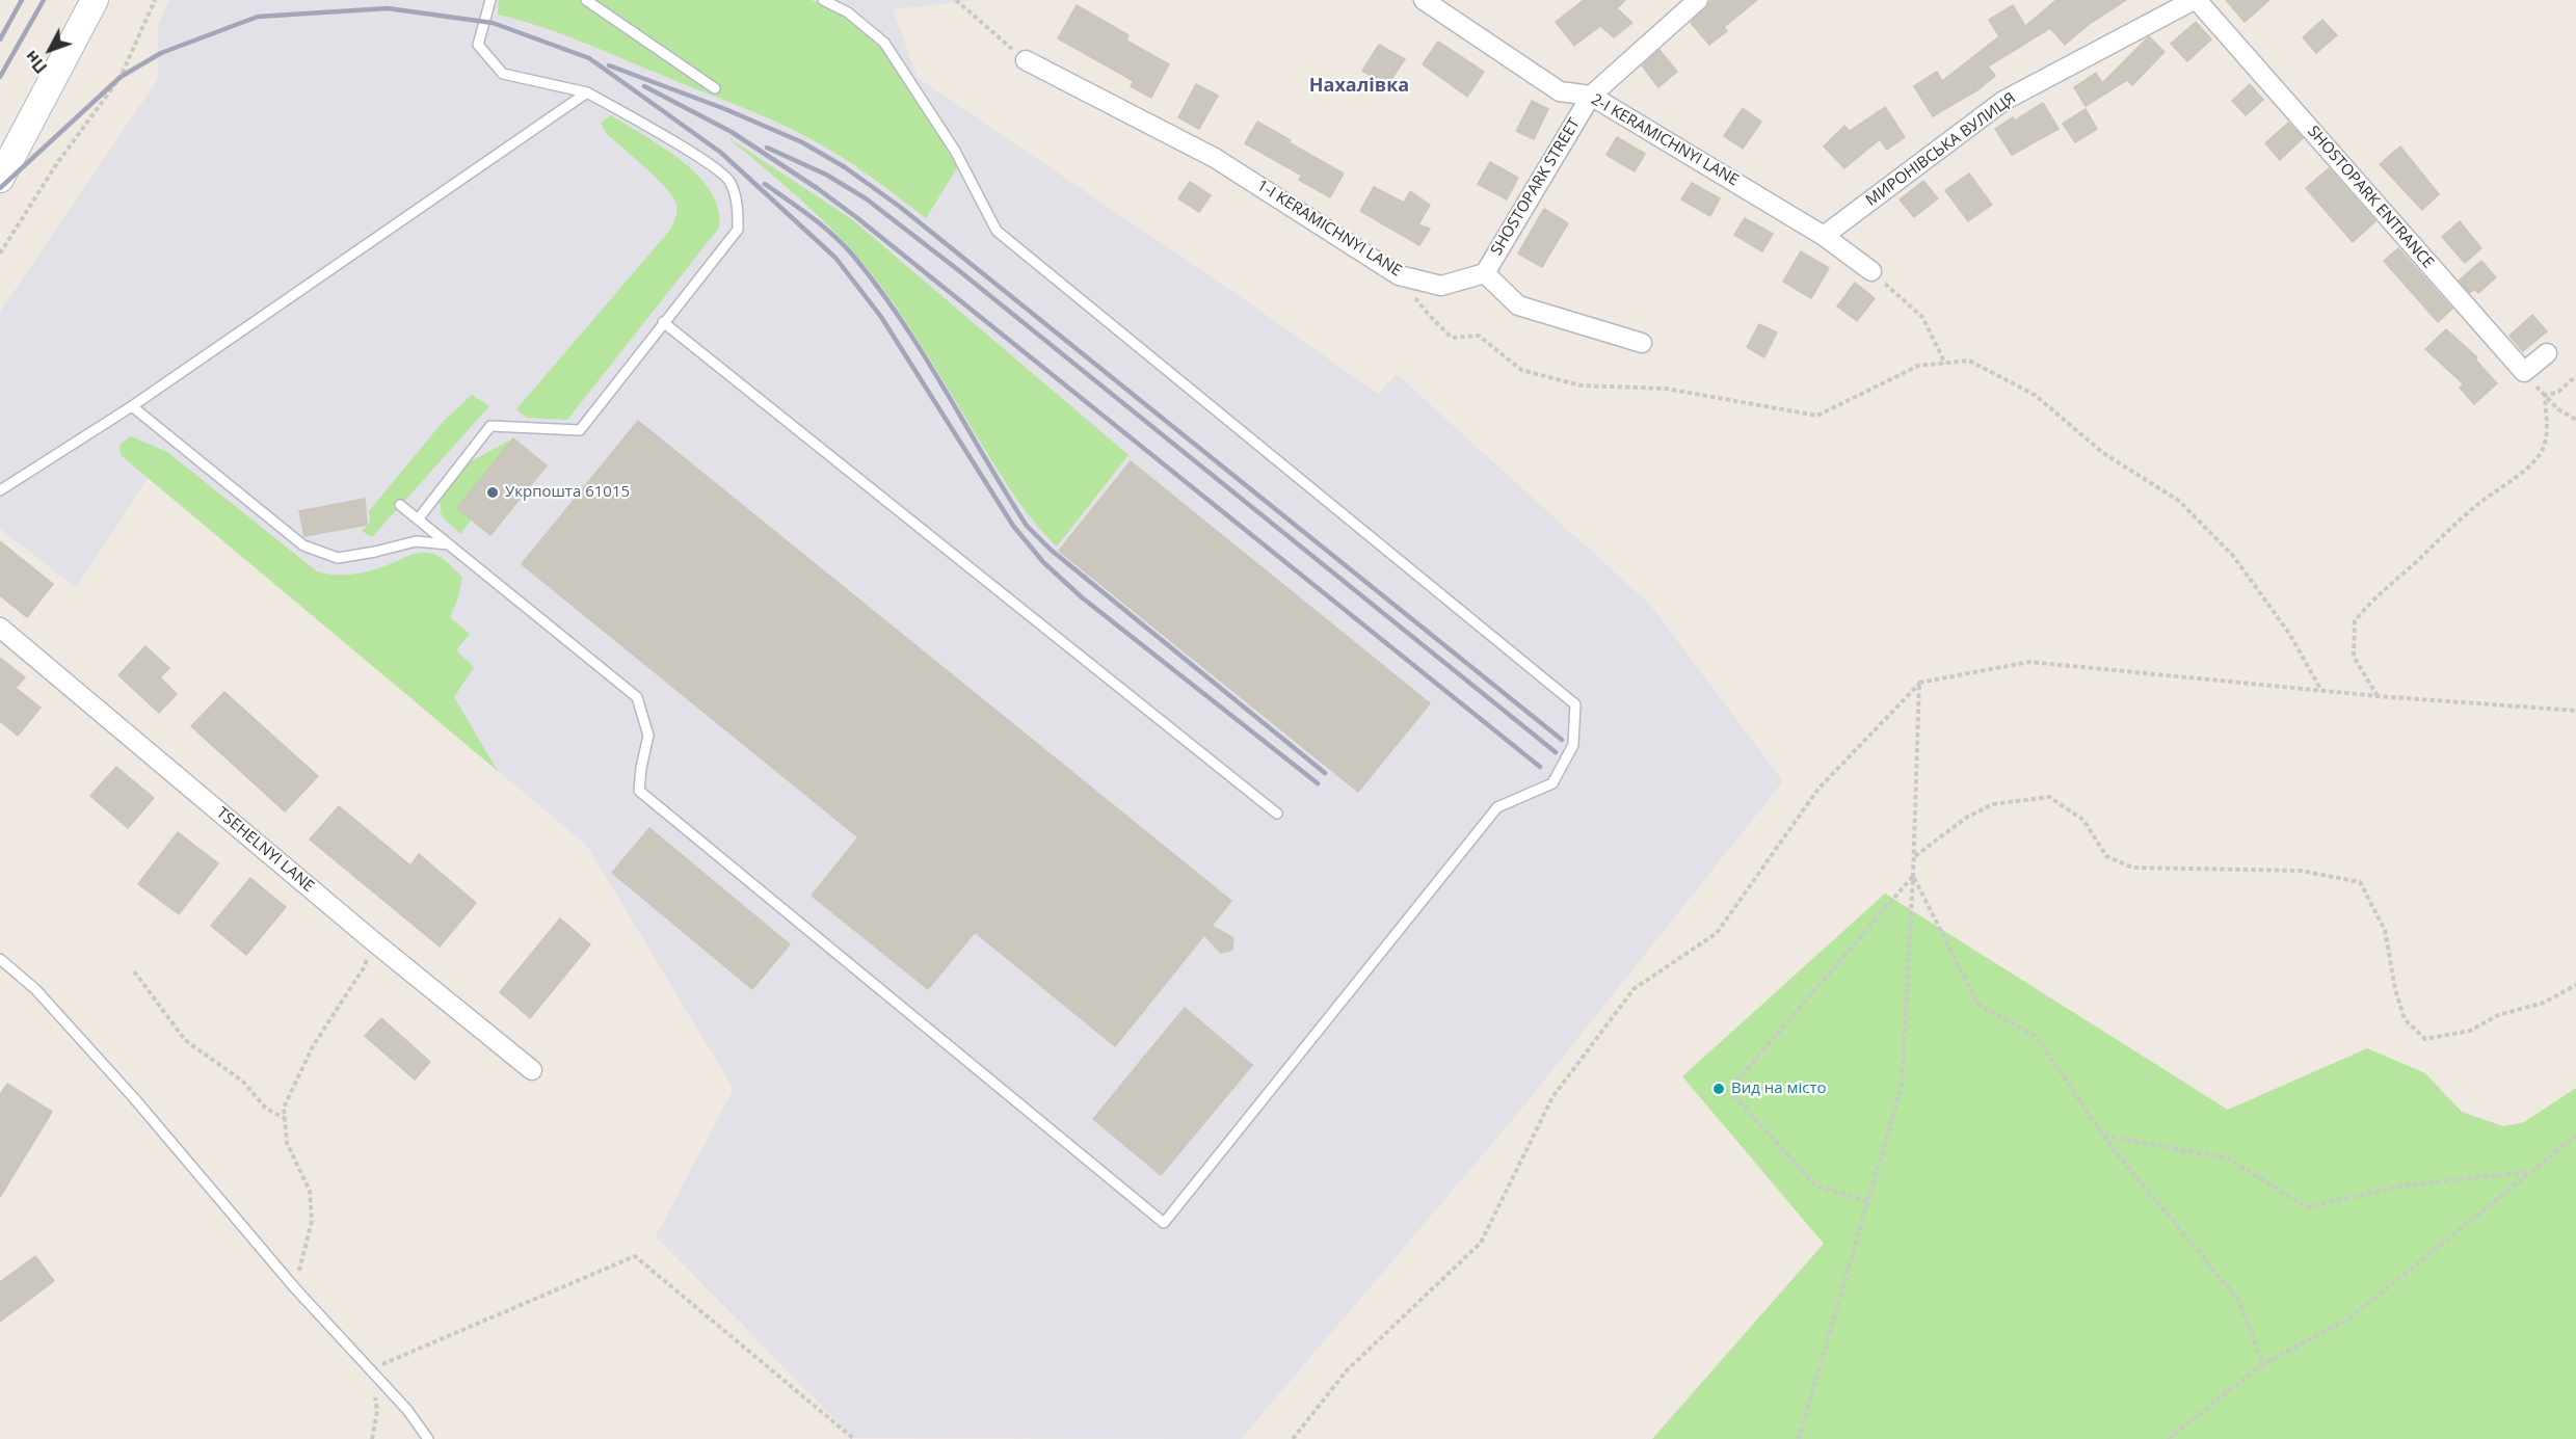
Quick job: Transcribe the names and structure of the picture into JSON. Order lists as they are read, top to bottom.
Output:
{
  "streets": {
    "street": [
      "2-I KERAMICHNYI LANE",
      "МИРОНІВСЬКА ВУЛИЦЯ",
      "SHOSTOPARK STREET",
      "SHOSTOPARK ENTRANCE",
      "1-I KERAMICHNYI LANE",
      "TSEHELNYI LANE"
    ]
  },
  "crossings": [
    ["2-I KERAMICHNYI LANE", "МИРОНІВСЬКА ВУЛИЦЯ"],
    ["2-I KERAMICHNYI LANE", "SHOSTOPARK STREET"],
    ["МИРОНІВСЬКА ВУЛИЦЯ", "SHOSTOPARK ENTRANCE"],
    ["SHOSTOPARK STREET", "1-I KERAMICHNYI LANE"]
  ],
  "districts": ["Нахалівка"],
  "places": ["Укрпошта 61015", "Вид на місто"],
  "north": "bottom left"
}
